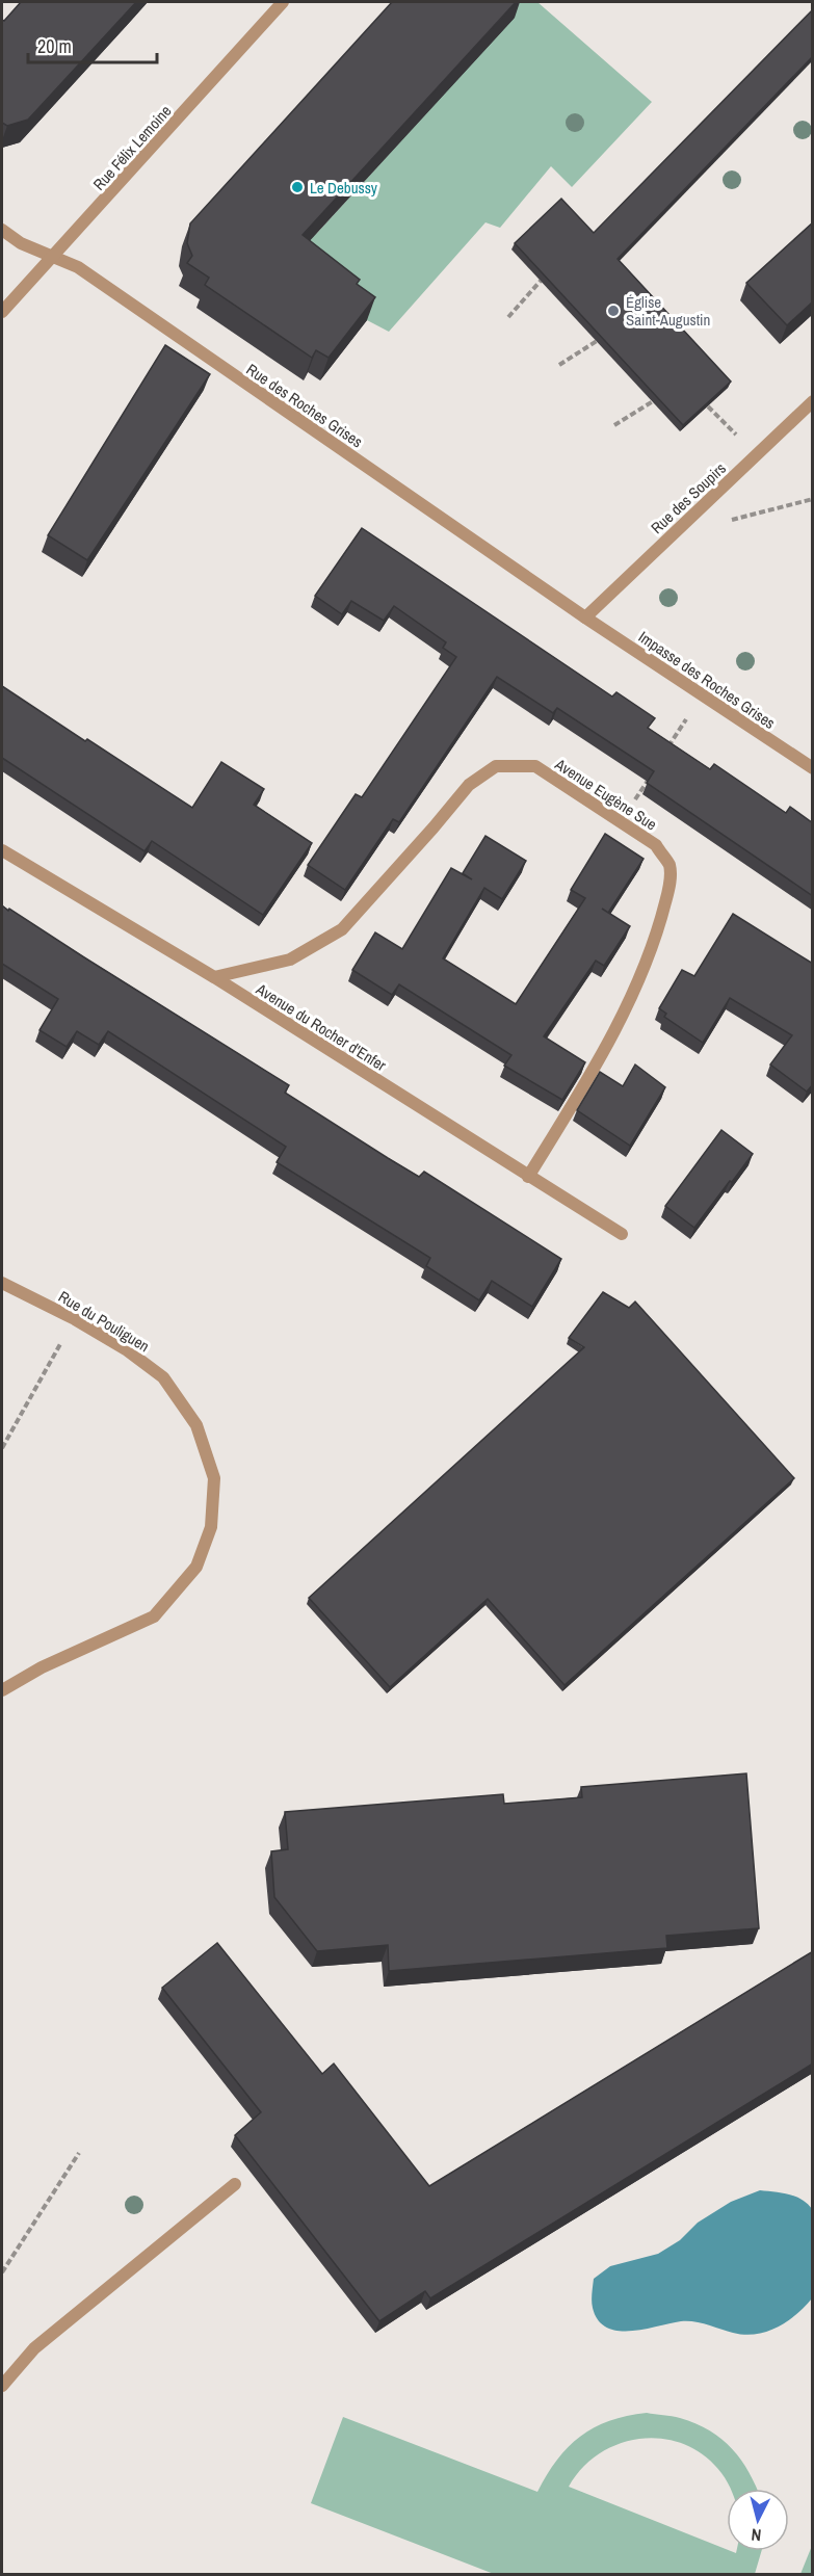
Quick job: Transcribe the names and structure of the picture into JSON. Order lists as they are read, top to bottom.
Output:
{
  "streets": {
    "street": [
      "Rue Félix Lemoine",
      "Rue des Roches Grises",
      "Rue des Soupirs",
      "Impasse des Roches Grises",
      "Avenue Eugène Sue",
      "Avenue du Rocher d'Enfer",
      "Rue du Pouliguen"
    ]
  },
  "crossings": [
    ["Rue Félix Lemoine", "Rue des Roches Grises"],
    ["Rue des Roches Grises", "Rue des Soupirs"],
    ["Rue des Roches Grises", "Impasse des Roches Grises"],
    ["Rue des Soupirs", "Impasse des Roches Grises"],
    ["Avenue Eugène Sue", "Avenue du Rocher d'Enfer"]
  ],
  "places": ["Le Debussy", "Église Saint-Augustin"],
  "scale_bar": "20 m",
  "north": "bottom"
}
